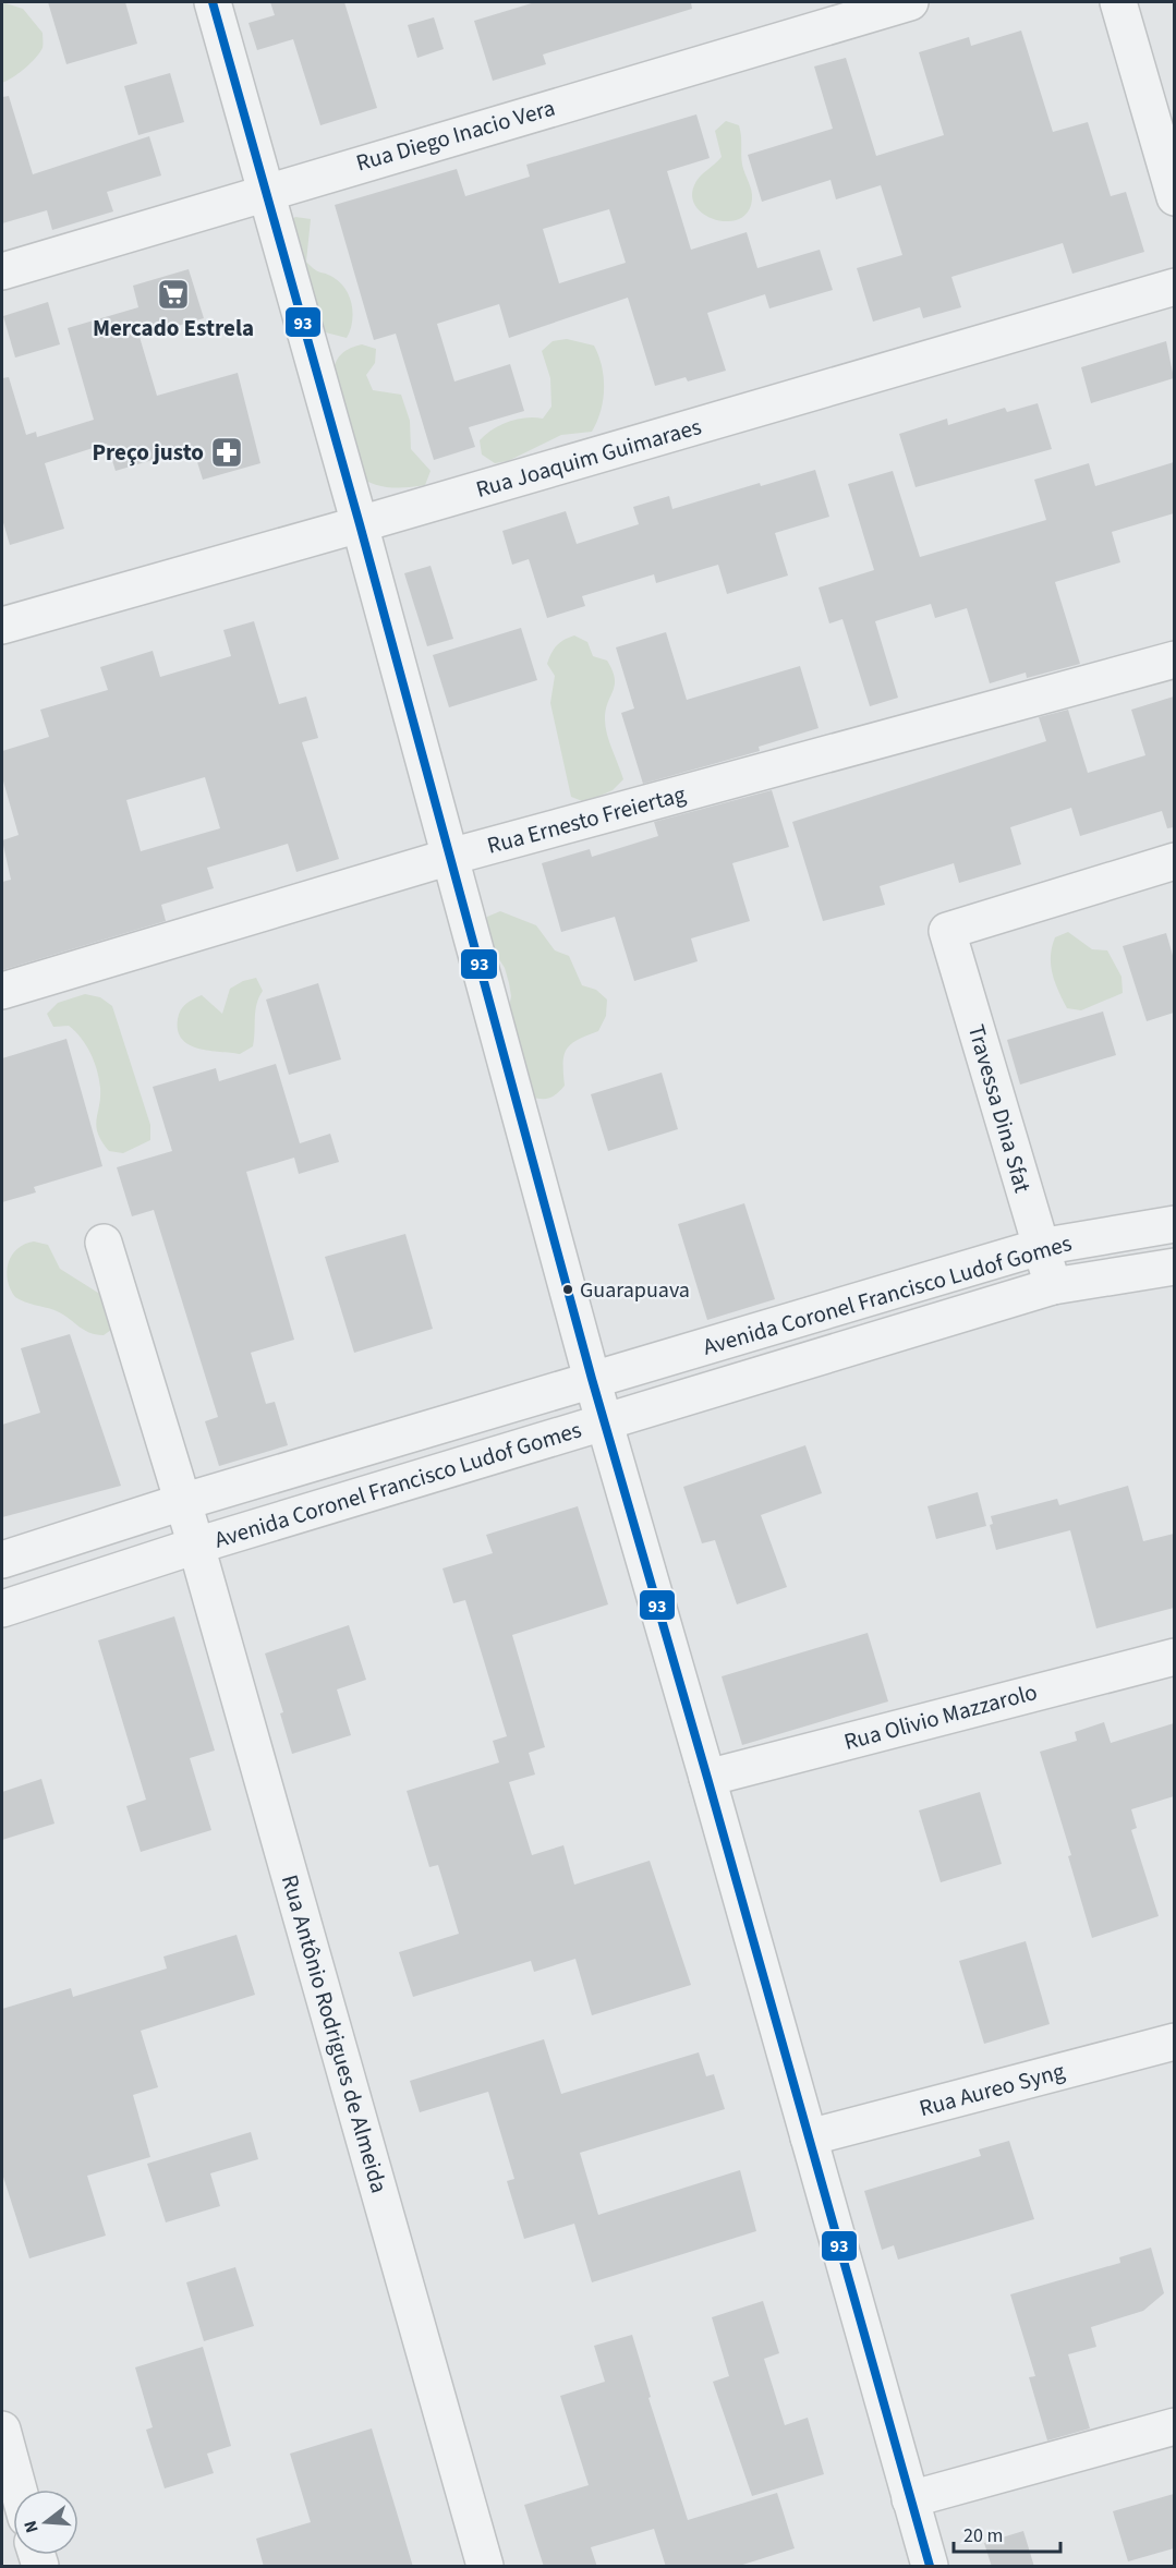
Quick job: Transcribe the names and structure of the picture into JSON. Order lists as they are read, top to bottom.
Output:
{
  "streets": {
    "street": [
      "Rua Diego Inacio Vera",
      "Rua Joaquim Guimaraes",
      "Rua Ernesto Freiertag",
      "Travessa Dina Sfat",
      "Avenida Coronel Francisco Ludof Gomes",
      "Rua Olivio Mazzarolo",
      "Rua Antônio Rodrigues de Almeida",
      "Rua Aureo Syng"
    ]
  },
  "crossings": [
    ["Travessa Dina Sfat", "Avenida Coronel Francisco Ludof Gomes"],
    ["Avenida Coronel Francisco Ludof Gomes", "Rua Antônio Rodrigues de Almeida"]
  ],
  "places": {
    "supermarket": ["Mercado Estrela"],
    "pharmacy": ["Preço justo"],
    "other": ["Guarapuava"]
  },
  "lines": ["transit line 93"],
  "scale_bar": "20 m",
  "north": "left"
}
